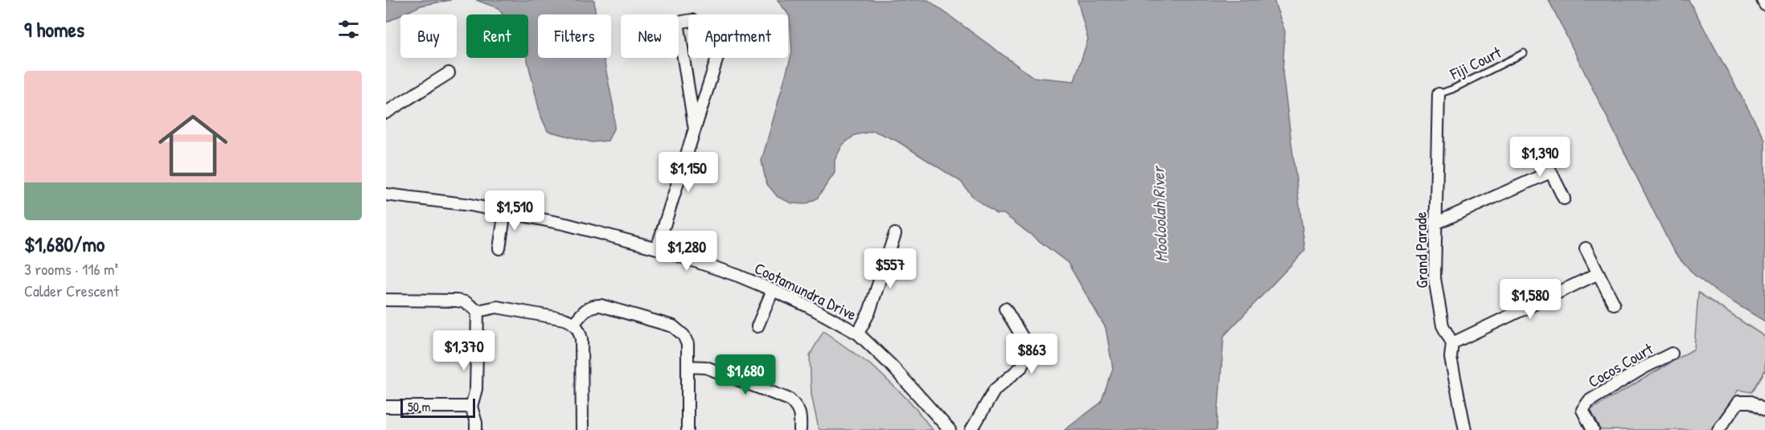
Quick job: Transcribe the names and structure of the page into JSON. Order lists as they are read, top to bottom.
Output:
{
  "streets": {
    "street": ["Grand Parade", "Cootamundra Drive", "Cocos Court"],
    "lane": ["Fiji Court"]
  },
  "crossings": [
    ["Fiji Court", "Grand Parade"]
  ],
  "water": ["Mooloolah River"],
  "scale_bar": "50 m",
  "page": {
    "heading": "9 homes",
    "chip": [
      "Buy",
      "Rent",
      "Filters",
      "New",
      "Apartment"
    ],
    "list": [
      {
        "name": "$1,680/mo",
        "note": "3 rooms · 116 m² · Calder Crescent"
      }
    ],
    "price": [
      "$1,390",
      "$1,150",
      "$1,510",
      "$1,280",
      "$557",
      "$1,580",
      "$1,370",
      "$863",
      "$1,680"
    ],
    "scale": "50 m"
  }
}
